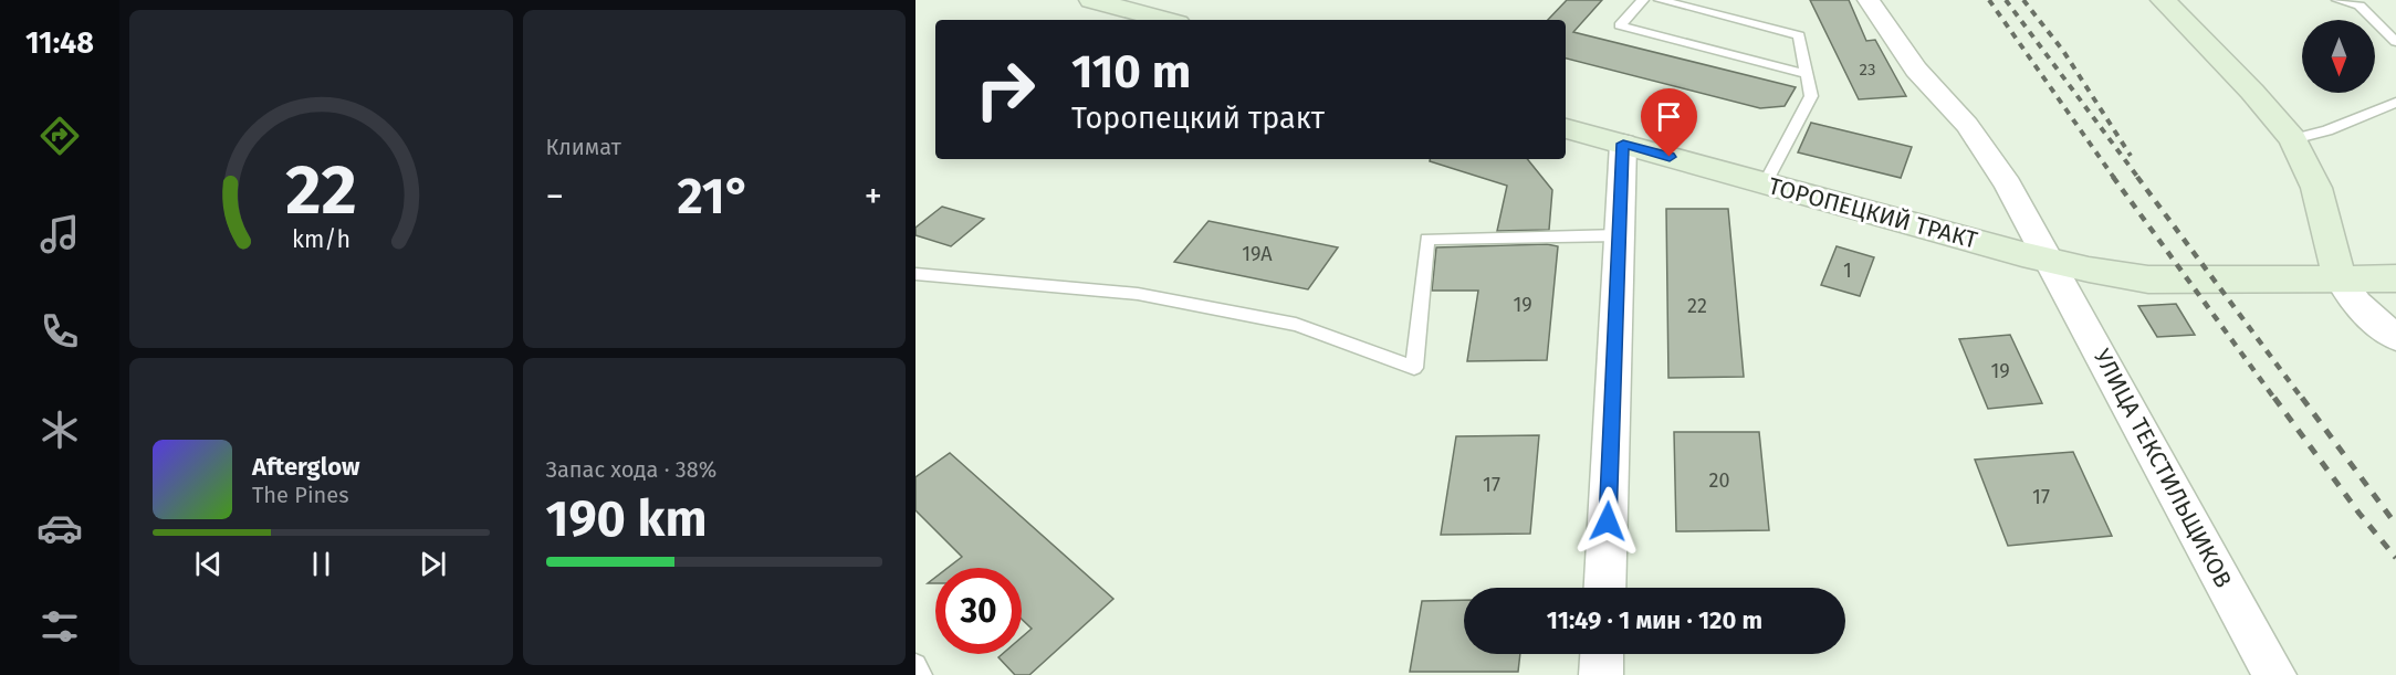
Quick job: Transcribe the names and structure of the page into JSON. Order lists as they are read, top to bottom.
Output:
{
  "streets": {
    "main road": ["ТОРОПЕЦКИЙ ТРАКТ"],
    "street": ["УЛИЦА ТЕКСТИЛЬЩИКОВ"]
  },
  "crossings": [
    ["ТОРОПЕЦКИЙ ТРАКТ", "УЛИЦА ТЕКСТИЛЬЩИКОВ"]
  ],
  "house_numbers": [
    "23",
    "19А",
    "1",
    "19",
    "22",
    "19",
    "20",
    "17",
    "17"
  ],
  "north": "bottom",
  "page": {
    "tabs": "11:48",
    "tile": [
      "Климат",
      ["Запас хода · 38%", "190 km"]
    ],
    "turn": ["110 m", "Торопецкий тракт"],
    "heat": ["−", "21°", "+"],
    "song": ["Afterglow", "The Pines"],
    "limit": "30",
    "trip": "11:49 · 1 мин · 120 m",
    "gauge": ["22", "km/h"]
  }
}
